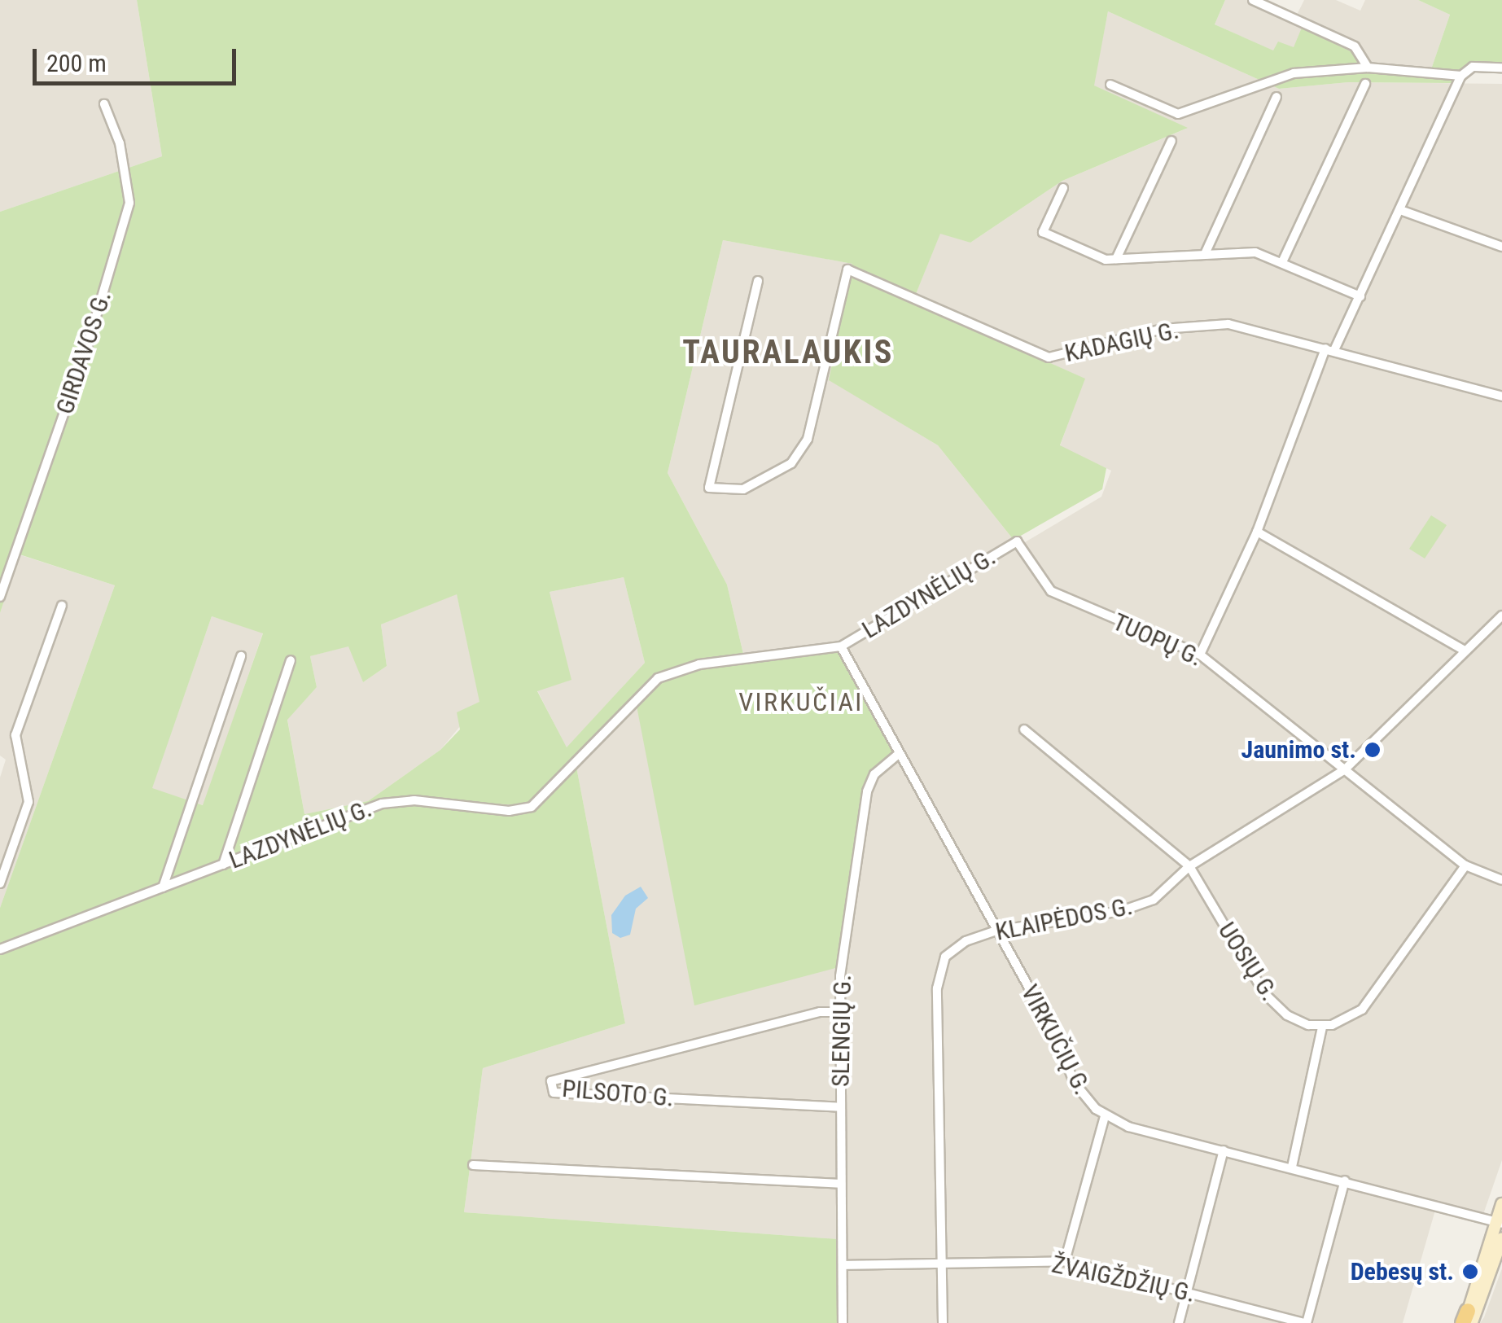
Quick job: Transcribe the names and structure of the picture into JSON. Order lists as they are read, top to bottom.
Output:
{
  "streets": {
    "street": [
      "KADAGIŲ G.",
      "GIRDAVOS G.",
      "LAZDYNĖLIŲ G.",
      "TUOPŲ G.",
      "KLAIPĖDOS G.",
      "UOSIŲ G.",
      "SLENGIŲ G.",
      "VIRKUČIŲ G.",
      "PILSOTO G.",
      "ŽVAIGŽDŽIŲ G."
    ]
  },
  "crossings": [
    ["LAZDYNĖLIŲ G.", "TUOPŲ G."],
    ["LAZDYNĖLIŲ G.", "VIRKUČIŲ G."],
    ["TUOPŲ G.", "KLAIPĖDOS G."],
    ["KLAIPĖDOS G.", "UOSIŲ G."],
    ["KLAIPĖDOS G.", "VIRKUČIŲ G."],
    ["KLAIPĖDOS G.", "ŽVAIGŽDŽIŲ G."],
    ["SLENGIŲ G.", "VIRKUČIŲ G."],
    ["SLENGIŲ G.", "PILSOTO G."],
    ["SLENGIŲ G.", "ŽVAIGŽDŽIŲ G."]
  ],
  "districts": ["TAURALAUKIS", "VIRKUČIAI"],
  "places": ["Jaunimo st.", "Debesų st."],
  "scale_bar": "200 m"
}
